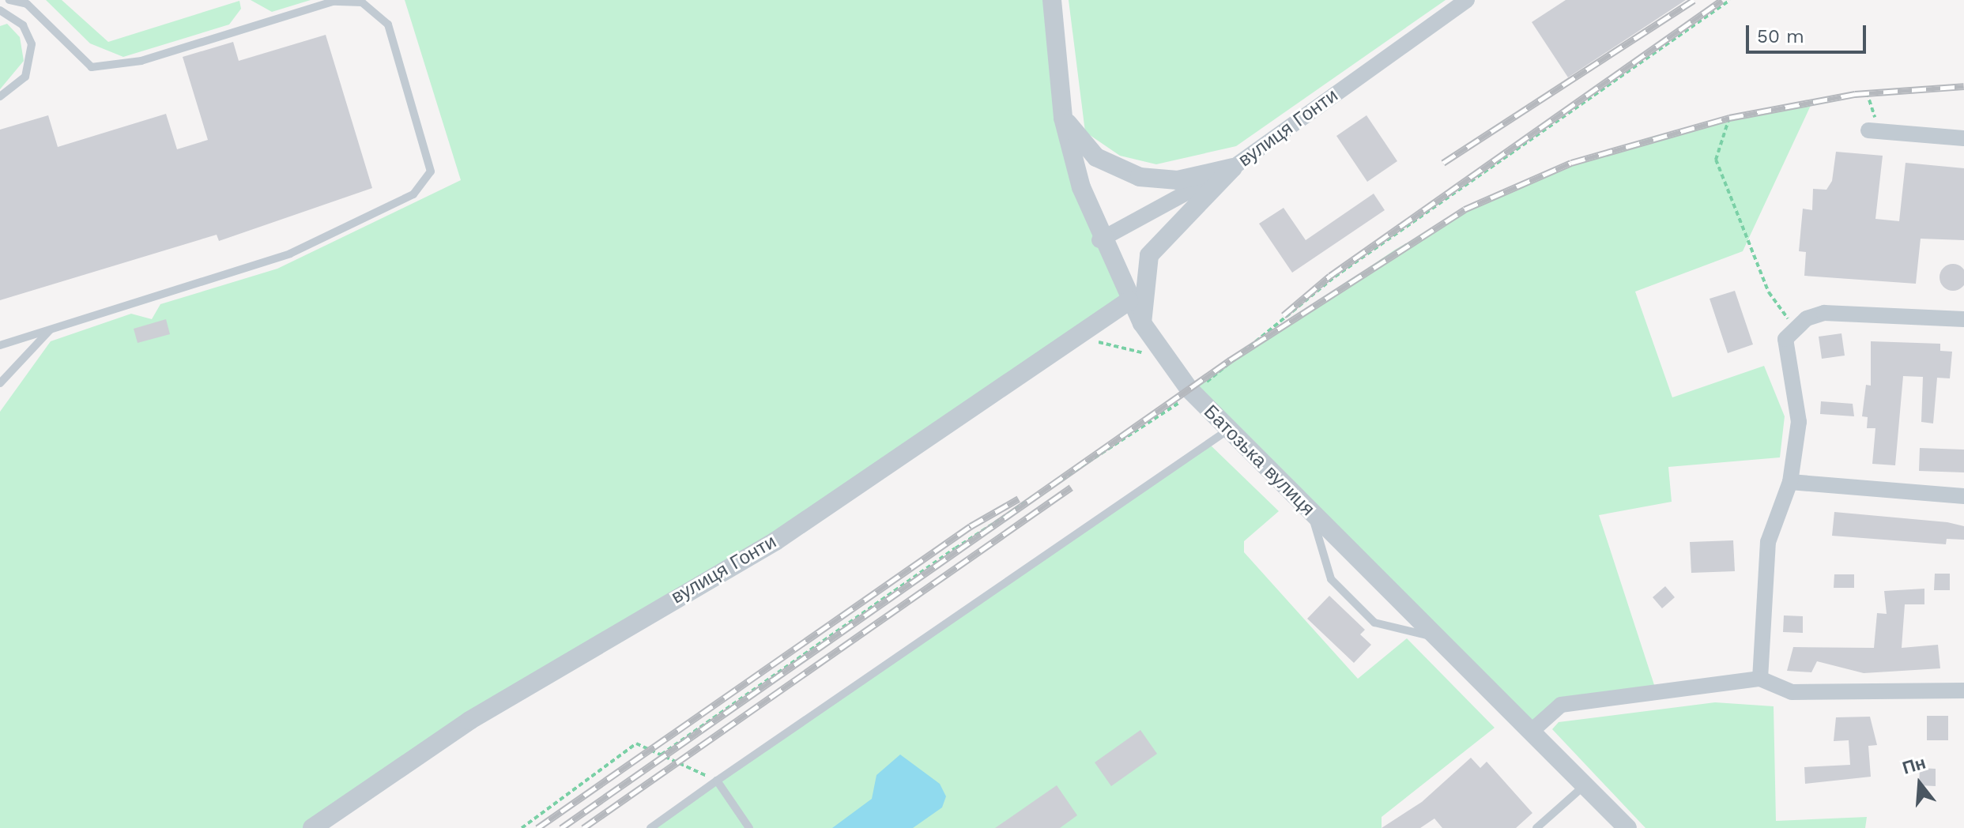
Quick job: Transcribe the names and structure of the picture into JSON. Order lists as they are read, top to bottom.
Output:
{
  "streets": {
    "street": ["вулиця Гонти", "Батозька вулиця"]
  },
  "crossings": [
    ["вулиця Гонти", "Батозька вулиця"]
  ],
  "scale_bar": "50 m",
  "north": "top"
}
